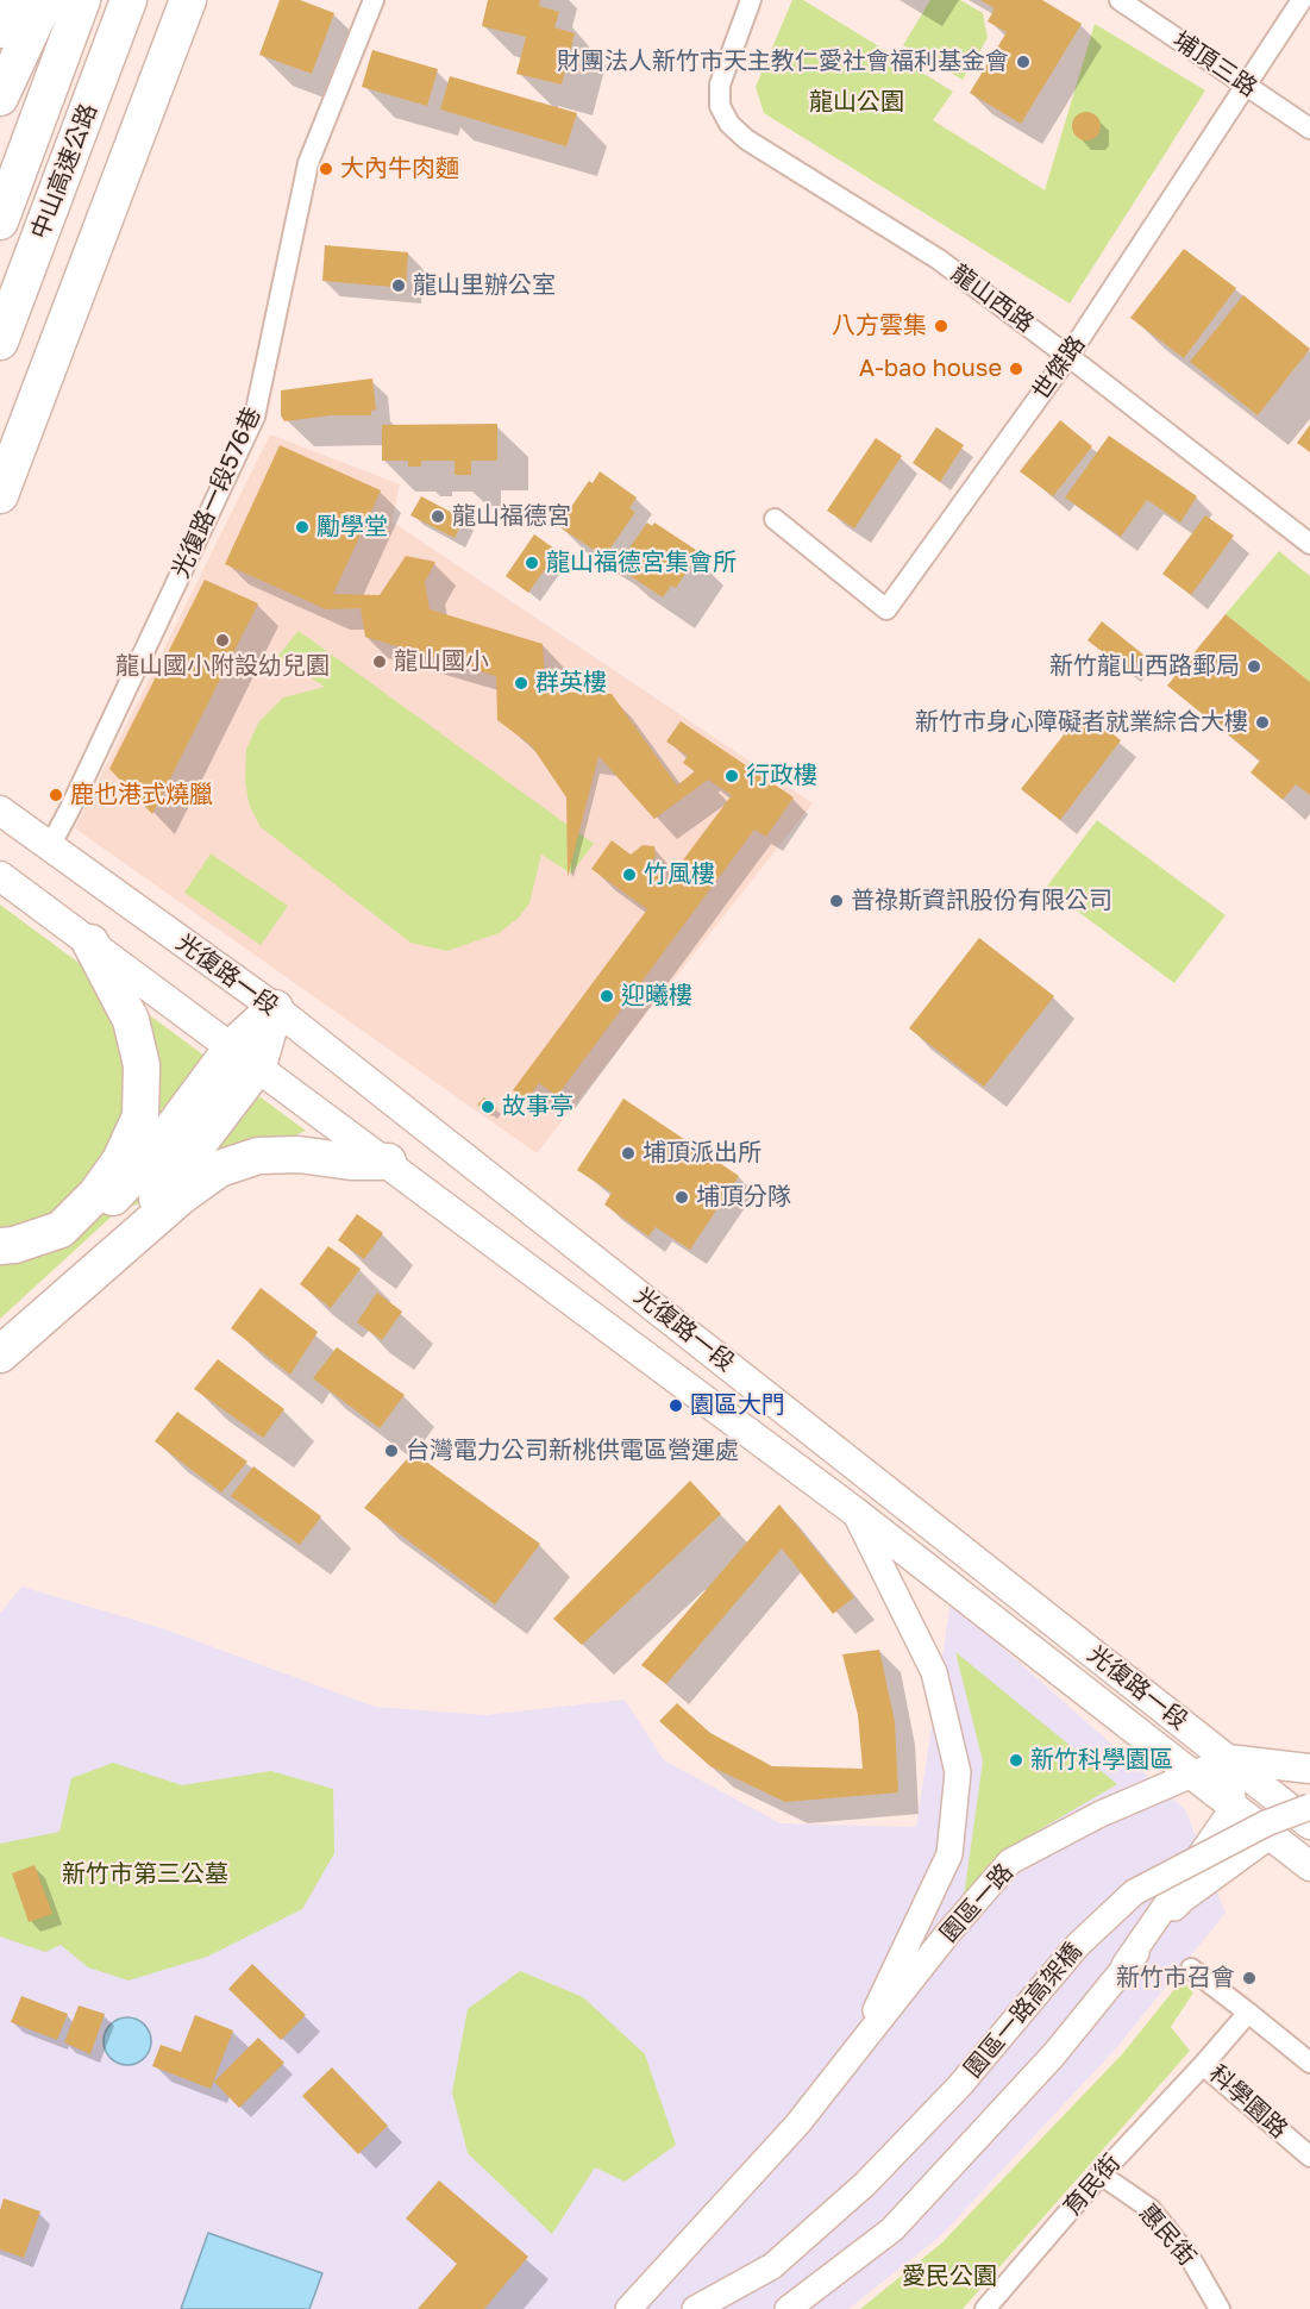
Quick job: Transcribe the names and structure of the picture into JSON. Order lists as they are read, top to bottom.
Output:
{
  "streets": {
    "highway": ["中山高速公路"],
    "main road": ["光復路一段"],
    "street": [
      "埔頂三路",
      "龍山西路",
      "世傑路",
      "光復路一段576巷",
      "園區一路",
      "園區一路高架橋",
      "科學園路",
      "育民街",
      "惠民街"
    ]
  },
  "crossings": [
    ["埔頂三路", "世傑路"],
    ["龍山西路", "世傑路"],
    ["光復路一段576巷", "光復路一段"],
    ["光復路一段", "園區一路"],
    ["科學園路", "育民街"],
    ["育民街", "惠民街"]
  ],
  "parks": ["龍山公園", "新竹市第三公墓", "愛民公園"],
  "places": [
    "財團法人新竹市天主教仁愛社會福利基金會",
    "大內牛肉麵",
    "龍山里辦公室",
    "八方雲集",
    "A-bao house",
    "龍山福德宮",
    "勵學堂",
    "龍山福德宮集會所",
    "龍山國小附設幼兒園",
    "龍山國小",
    "新竹龍山西路郵局",
    "群英樓",
    "新竹市身心障礙者就業綜合大樓",
    "行政樓",
    "鹿也港式燒臘",
    "竹風樓",
    "普祿斯資訊股份有限公司",
    "迎曦樓",
    "故事亭",
    "埔頂派出所",
    "埔頂分隊",
    "園區大門",
    "台灣電力公司新桃供電區營運處",
    "新竹科學園區",
    "新竹市召會"
  ]
}
